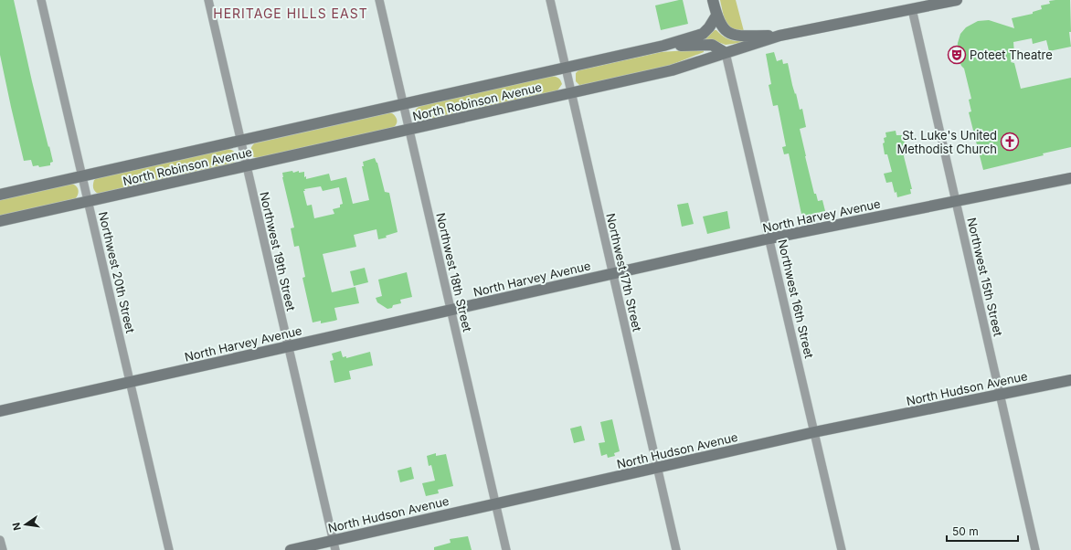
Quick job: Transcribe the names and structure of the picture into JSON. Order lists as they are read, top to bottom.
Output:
{
  "streets": {
    "street": [
      "North Robinson Avenue",
      "North Harvey Avenue",
      "Northwest 19th Street",
      "Northwest 20th Street",
      "Northwest 18th Street",
      "Northwest 17th Street",
      "Northwest 15th Street",
      "Northwest 16th Street",
      "North Hudson Avenue"
    ]
  },
  "crossings": [
    ["North Robinson Avenue", "Northwest 19th Street"],
    ["North Robinson Avenue", "Northwest 20th Street"],
    ["North Robinson Avenue", "Northwest 18th Street"],
    ["North Robinson Avenue", "Northwest 17th Street"],
    ["North Robinson Avenue", "Northwest 15th Street"],
    ["North Robinson Avenue", "Northwest 16th Street"],
    ["North Harvey Avenue", "Northwest 19th Street"],
    ["North Harvey Avenue", "Northwest 20th Street"],
    ["North Harvey Avenue", "Northwest 18th Street"],
    ["North Harvey Avenue", "Northwest 17th Street"],
    ["North Harvey Avenue", "Northwest 15th Street"],
    ["North Harvey Avenue", "Northwest 16th Street"],
    ["Northwest 19th Street", "North Hudson Avenue"],
    ["Northwest 18th Street", "North Hudson Avenue"],
    ["Northwest 17th Street", "North Hudson Avenue"],
    ["Northwest 15th Street", "North Hudson Avenue"],
    ["Northwest 16th Street", "North Hudson Avenue"]
  ],
  "districts": ["HERITAGE HILLS EAST"],
  "places": {
    "theatre": ["Poteet Theatre"],
    "church": ["St. Luke's United Methodist Church"]
  },
  "scale_bar": "50 m",
  "north": "left"
}
